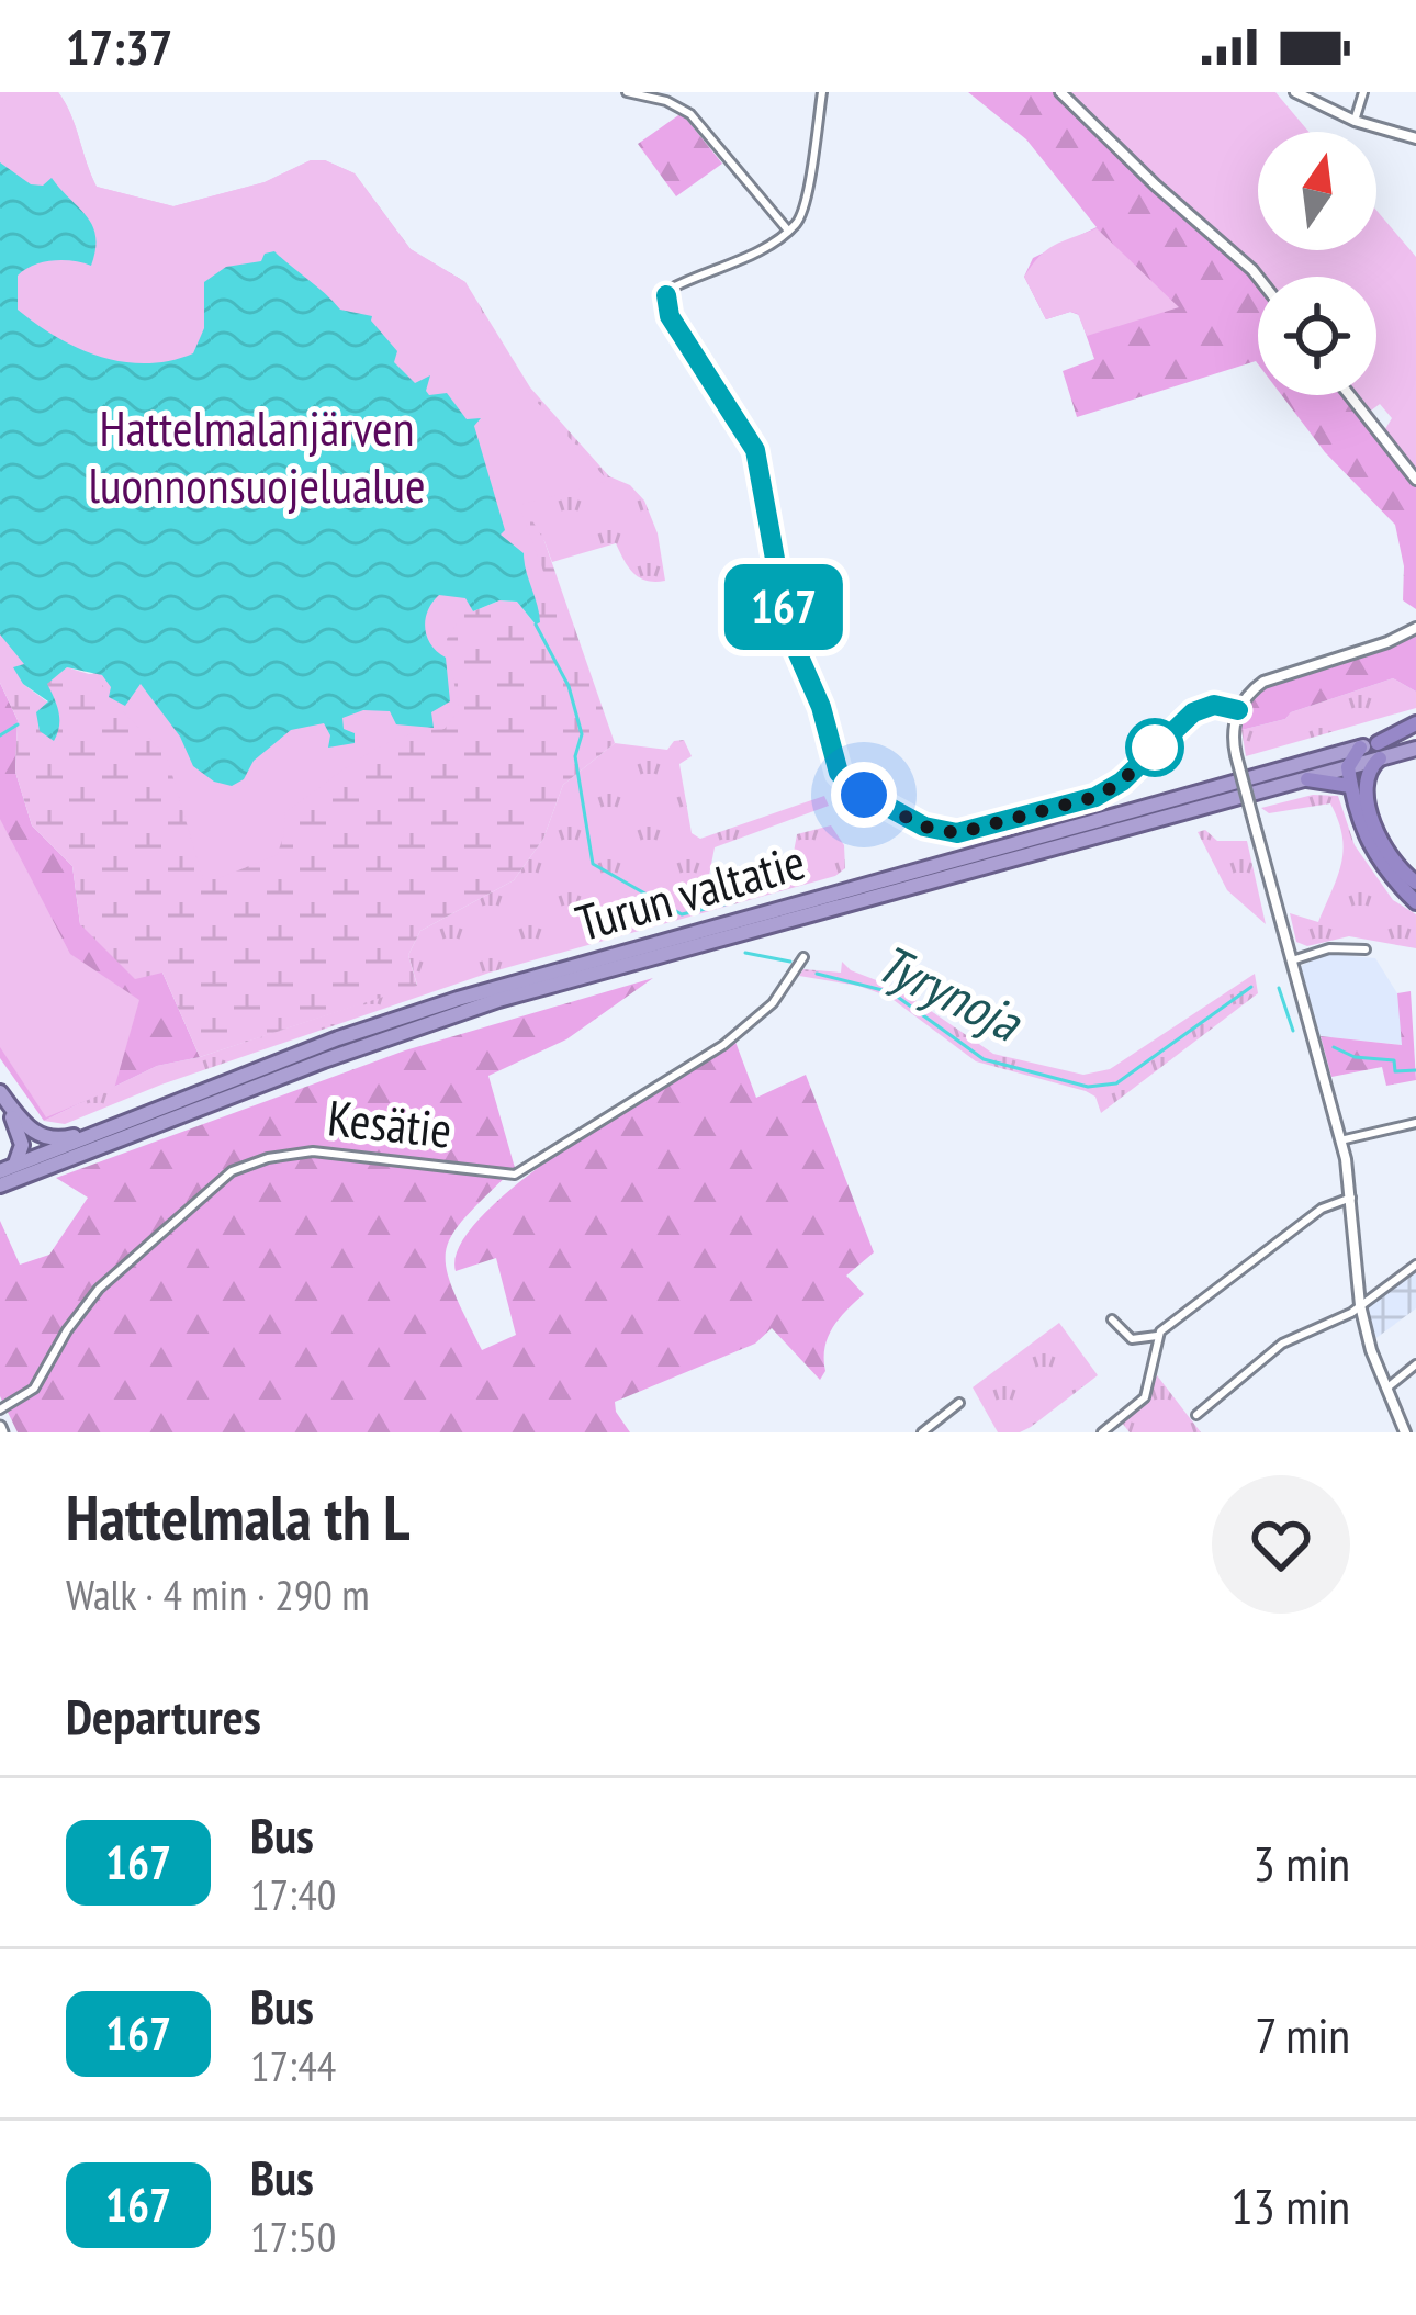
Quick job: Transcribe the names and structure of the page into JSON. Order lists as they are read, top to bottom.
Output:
{
  "streets": {
    "highway": ["Turun valtatie"],
    "street": ["Kesätie"]
  },
  "water": ["Tyrynoja"],
  "parks": ["Hattelmalanjärven luonnonsuojelualue"],
  "lines": ["bus line 167"],
  "north": "top",
  "page": {
    "status": "17:37",
    "on_map": "167",
    "heading": [
      ["Hattelmala th L", "Walk · 4 min · 290 m"],
      "Departures"
    ],
    "list": [
      {
        "mark": "167",
        "name": "Bus",
        "note": "17:40",
        "value": "3 min"
      },
      {
        "mark": "167",
        "name": "Bus",
        "note": "17:44",
        "value": "7 min"
      },
      {
        "mark": "167",
        "name": "Bus",
        "note": "17:50",
        "value": "13 min"
      }
    ]
  }
}
